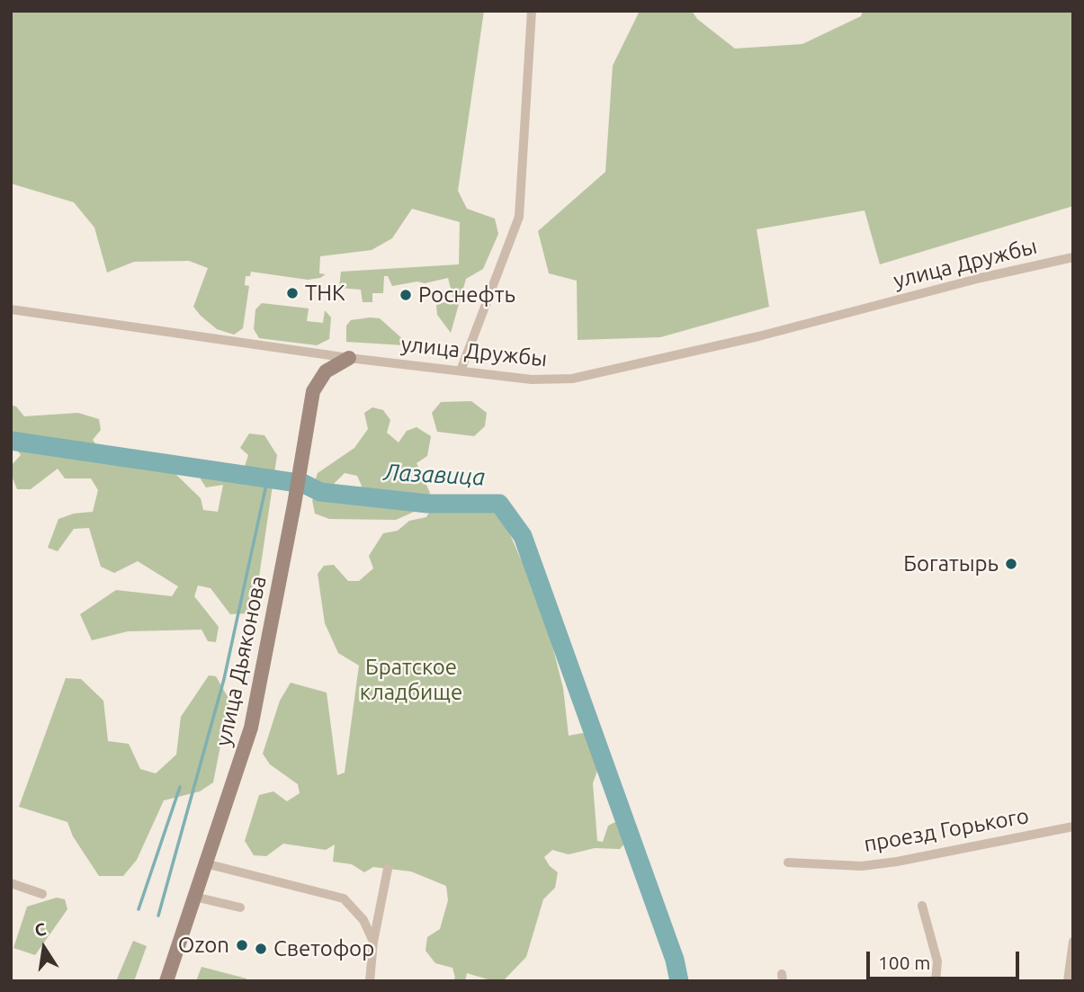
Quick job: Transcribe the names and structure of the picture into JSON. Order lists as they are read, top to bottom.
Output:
{
  "streets": {
    "main road": ["улица Дьяконова"],
    "street": ["улица Дружбы", "проезд Горького"]
  },
  "crossings": [
    ["улица Дружбы", "улица Дьяконова"]
  ],
  "water": ["Лазавица"],
  "parks": ["Братское кладбище"],
  "places": [
    "ТНК",
    "Роснефть",
    "Богатырь",
    "Ozon",
    "Светофор"
  ],
  "scale_bar": "100 m",
  "north": "top"
}
